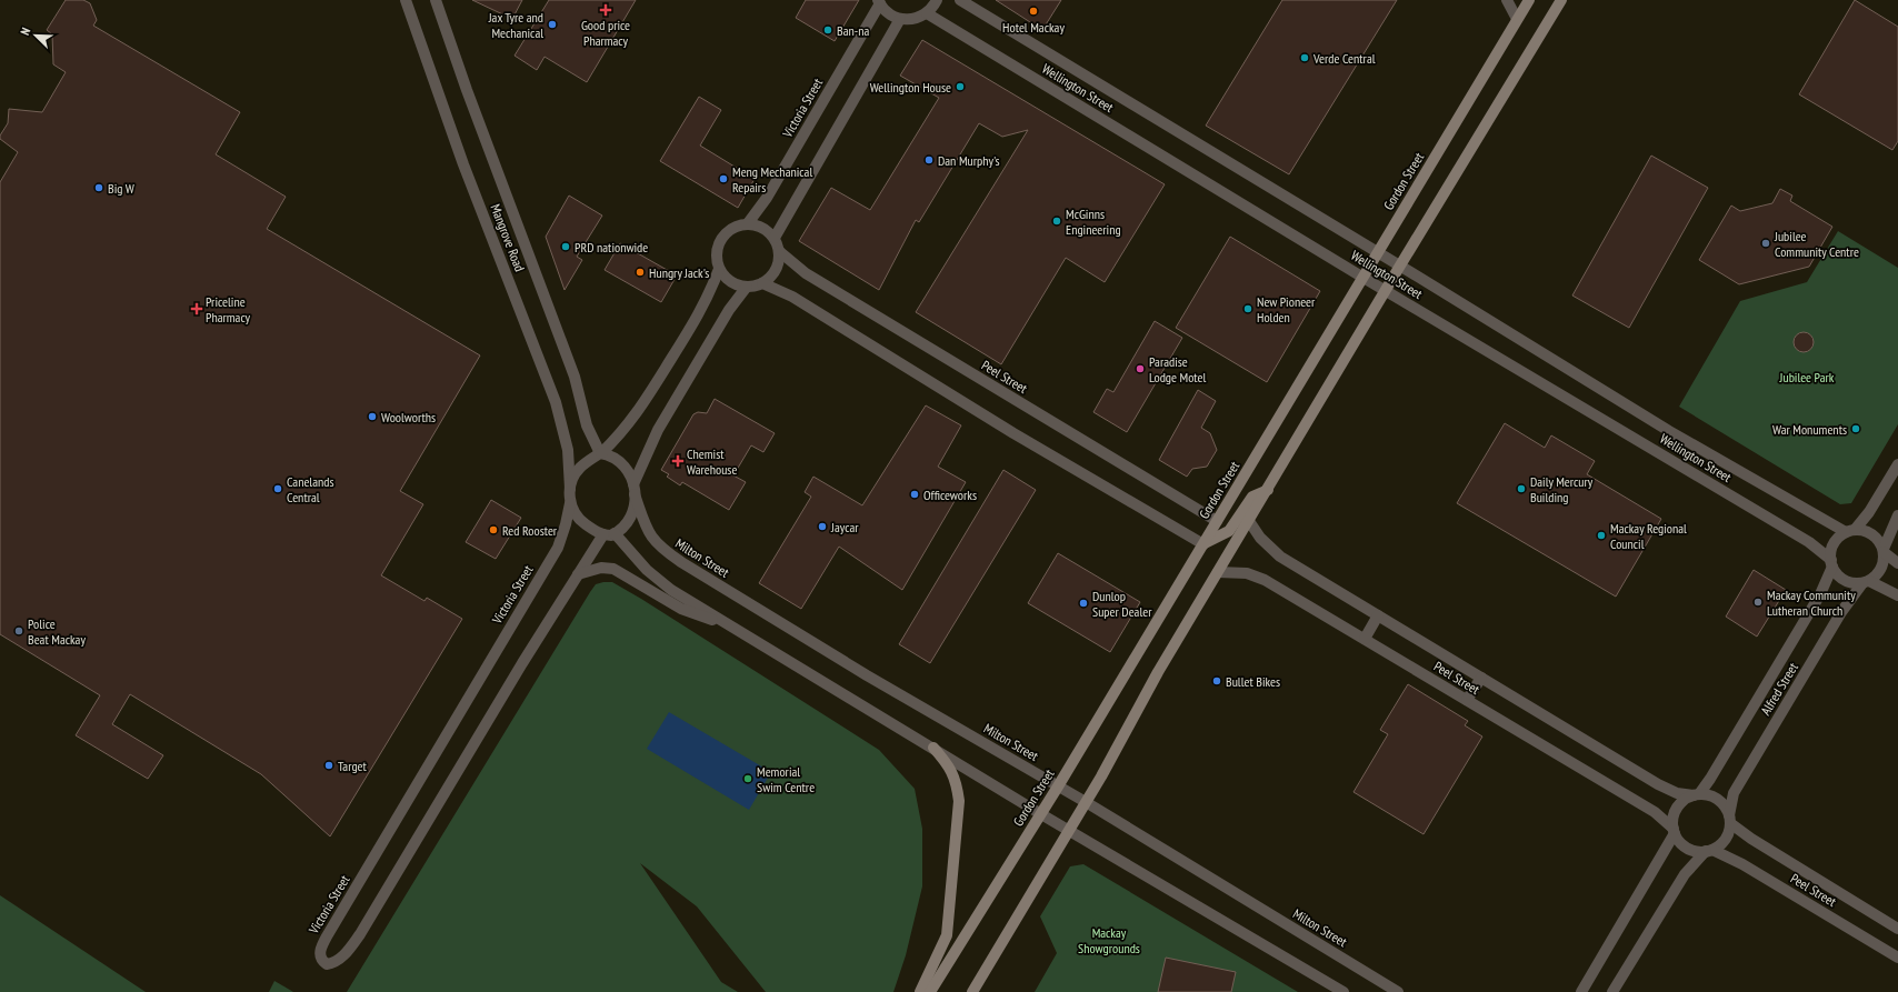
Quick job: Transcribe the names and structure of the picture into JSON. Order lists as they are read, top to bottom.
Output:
{
  "streets": {
    "main road": ["Gordon Street"],
    "street": [
      "Wellington Street",
      "Victoria Street",
      "Mangrove Road",
      "Peel Street",
      "Milton Street",
      "Alfred Street"
    ]
  },
  "crossings": [
    ["Wellington Street", "Gordon Street"],
    ["Wellington Street", "Alfred Street"],
    ["Victoria Street", "Mangrove Road"],
    ["Victoria Street", "Peel Street"],
    ["Victoria Street", "Milton Street"],
    ["Gordon Street", "Peel Street"],
    ["Gordon Street", "Milton Street"],
    ["Mangrove Road", "Milton Street"],
    ["Peel Street", "Alfred Street"]
  ],
  "parks": ["Jubilee Park", "Mackay Showgrounds"],
  "places": {
    "health": ["Good price Pharmacy", "Priceline Pharmacy", "Chemist Warehouse"],
    "other": [
      "Hotel Mackay",
      "Jax Tyre and Mechanical",
      "Ban-na",
      "Verde Central",
      "Wellington House",
      "Dan Murphy's",
      "Meng Mechanical Repairs",
      "Big W",
      "McGinns Engineering",
      "Jubilee Community Centre",
      "PRD nationwide",
      "Hungry Jack's",
      "New Pioneer Holden",
      "Paradise Lodge Motel",
      "Woolworths",
      "War Monuments",
      "Canelands Central",
      "Daily Mercury Building",
      "Officeworks",
      "Jaycar",
      "Red Rooster",
      "Mackay Regional Council",
      "Mackay Community Lutheran Church",
      "Dunlop Super Dealer",
      "Police Beat Mackay",
      "Bullet Bikes",
      "Target",
      "Memorial Swim Centre"
    ]
  },
  "north": "top left"
}
